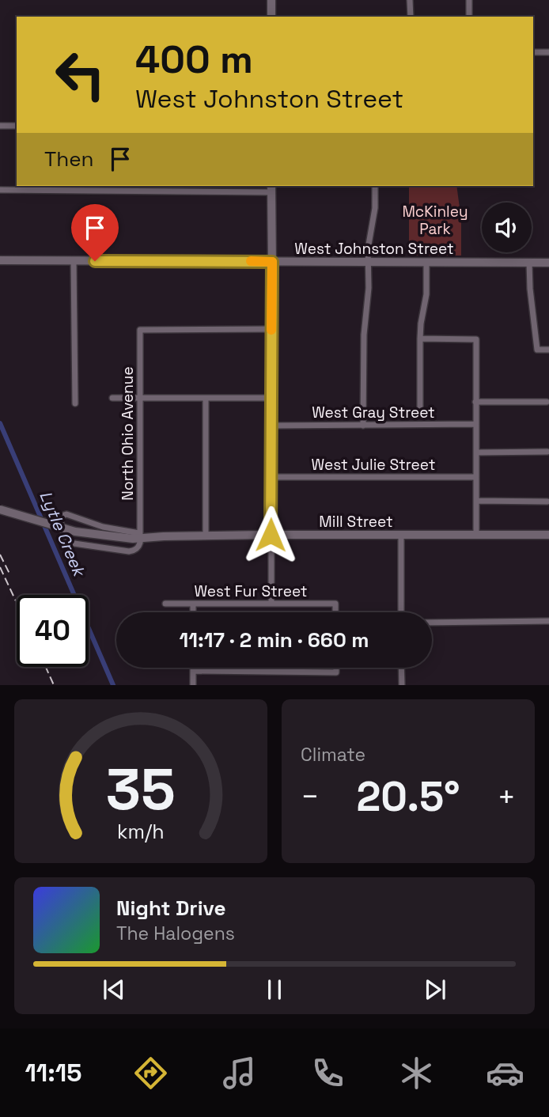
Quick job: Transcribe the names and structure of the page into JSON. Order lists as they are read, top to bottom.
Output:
{
  "streets": {
    "street": [
      "West Johnston Street",
      "West Gray Street",
      "North Ohio Avenue",
      "West Julie Street",
      "Mill Street",
      "West Fur Street"
    ]
  },
  "crossings": [
    ["North Ohio Avenue", "Mill Street"]
  ],
  "water": ["Lytle Creek"],
  "parks": ["McKinley Park"],
  "page": {
    "turn": ["400 m", "West Johnston Street"],
    "then": "Then",
    "limit": "40",
    "trip": "11:17 · 2 min · 660 m",
    "tile": "Climate",
    "heat": ["−", "20.5°", "+"],
    "song": ["Night Drive", "The Halogens"],
    "tabs": "11:15",
    "gauge": ["35", "km/h"]
  }
}
